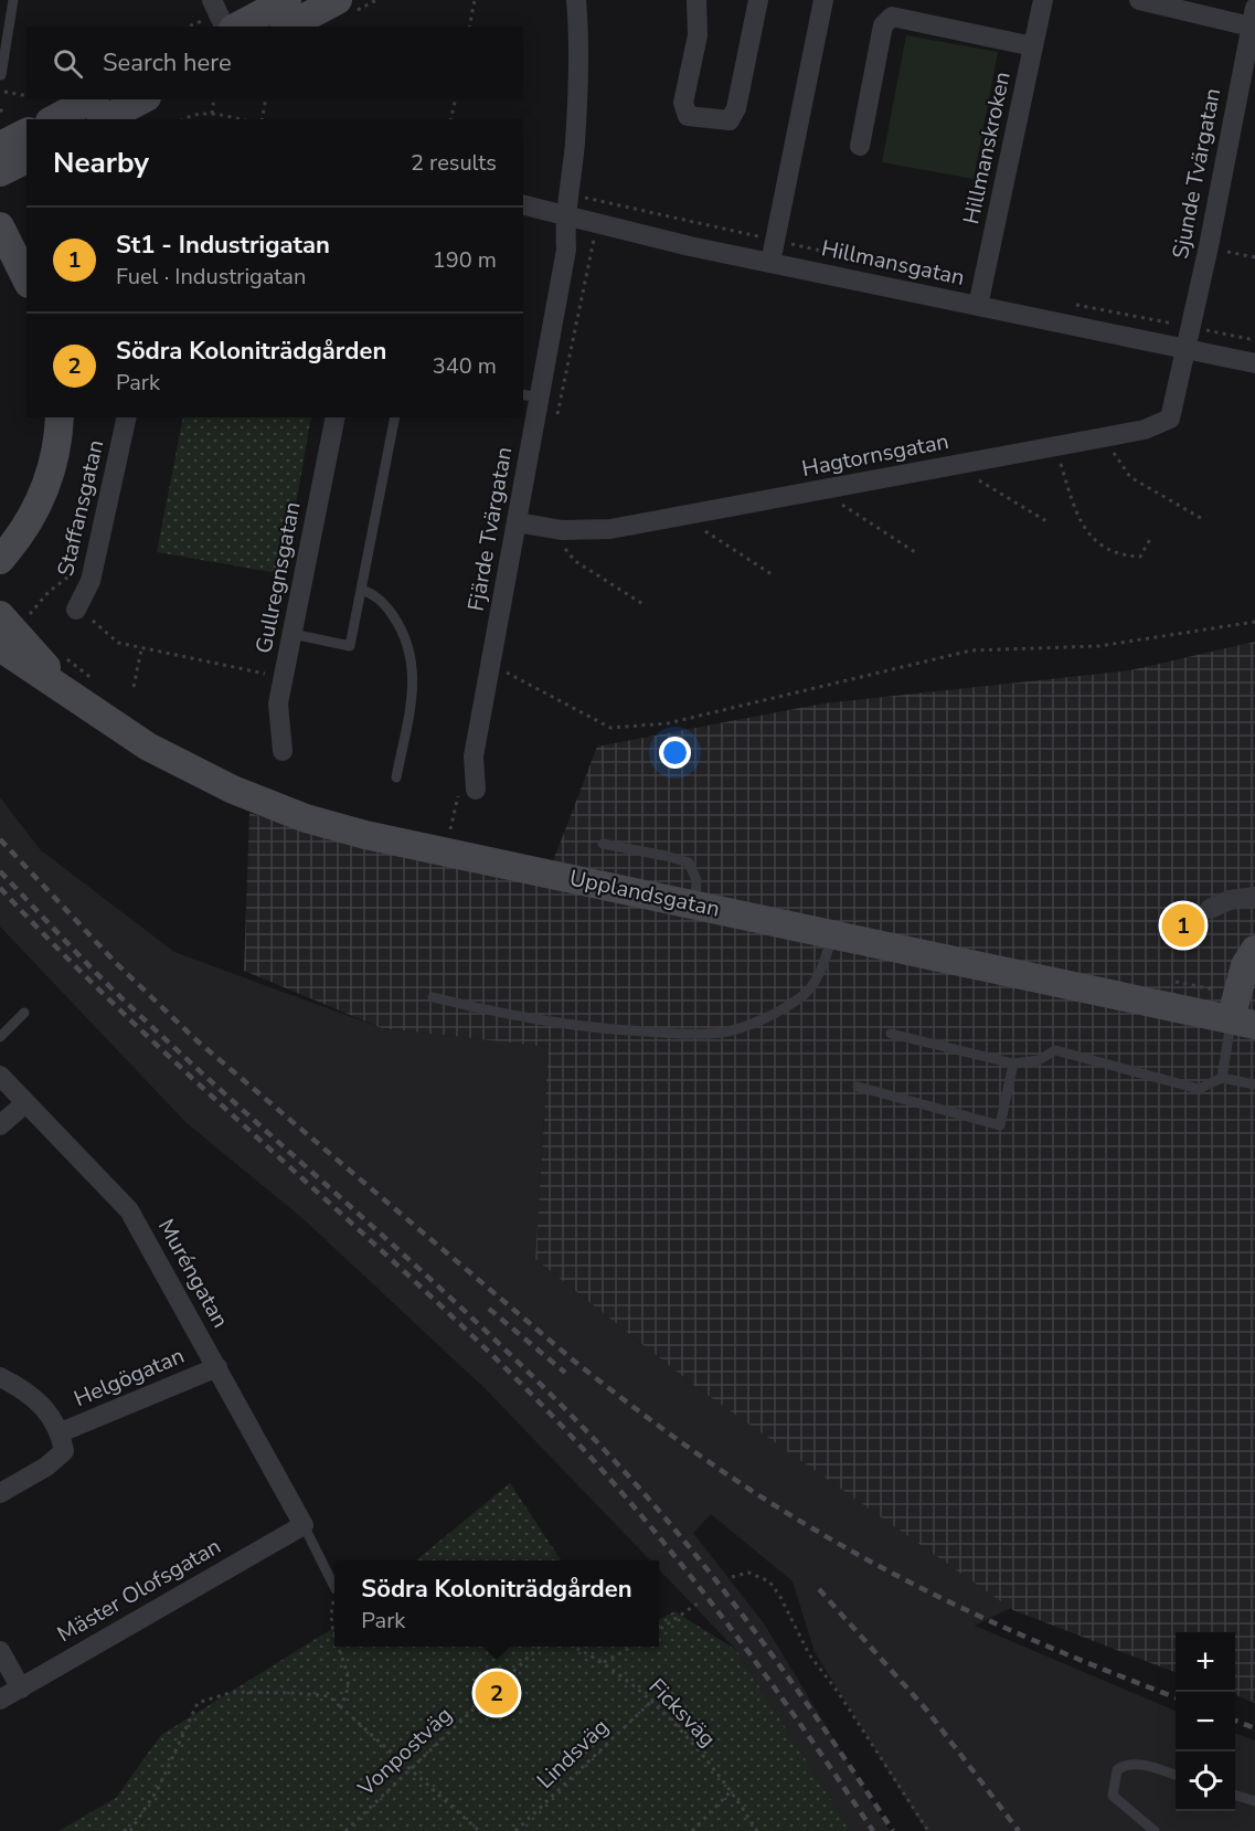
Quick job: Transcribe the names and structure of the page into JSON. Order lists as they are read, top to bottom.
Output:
{
  "streets": {
    "main road": ["Upplandsgatan"],
    "street": [
      "Hillmanskroken",
      "Sjunde Tvärgatan",
      "Hillmansgatan",
      "Hagtornsgatan",
      "Staffansgatan",
      "Fjärde Tvärgatan",
      "Gullregnsgatan",
      "Muréngatan",
      "Helgögatan",
      "Mäster Olofsgatan"
    ],
    "path": ["Ficksväg", "Vonpostväg", "Lindsväg"]
  },
  "crossings": [
    ["Hillmanskroken", "Hillmansgatan"],
    ["Sjunde Tvärgatan", "Hillmansgatan"],
    ["Sjunde Tvärgatan", "Hagtornsgatan"],
    ["Hillmansgatan", "Hagtornsgatan"],
    ["Hillmansgatan", "Fjärde Tvärgatan"],
    ["Hagtornsgatan", "Fjärde Tvärgatan"],
    ["Muréngatan", "Helgögatan"],
    ["Muréngatan", "Mäster Olofsgatan"],
    ["Ficksväg", "Lindsväg"]
  ],
  "page": {
    "search": "Search here",
    "heading": ["Nearby", "2 results"],
    "list": [
      {
        "mark": "1",
        "name": "St1 - Industrigatan",
        "note": "Fuel · Industrigatan",
        "value": "190 m"
      },
      {
        "mark": "2",
        "name": "Södra Koloniträdgården",
        "note": "Park",
        "value": "340 m"
      }
    ],
    "pins": ["1", "2"],
    "popup": ["Södra Koloniträdgården", "Park"],
    "map_buttons": ["+", "−"]
  }
}
